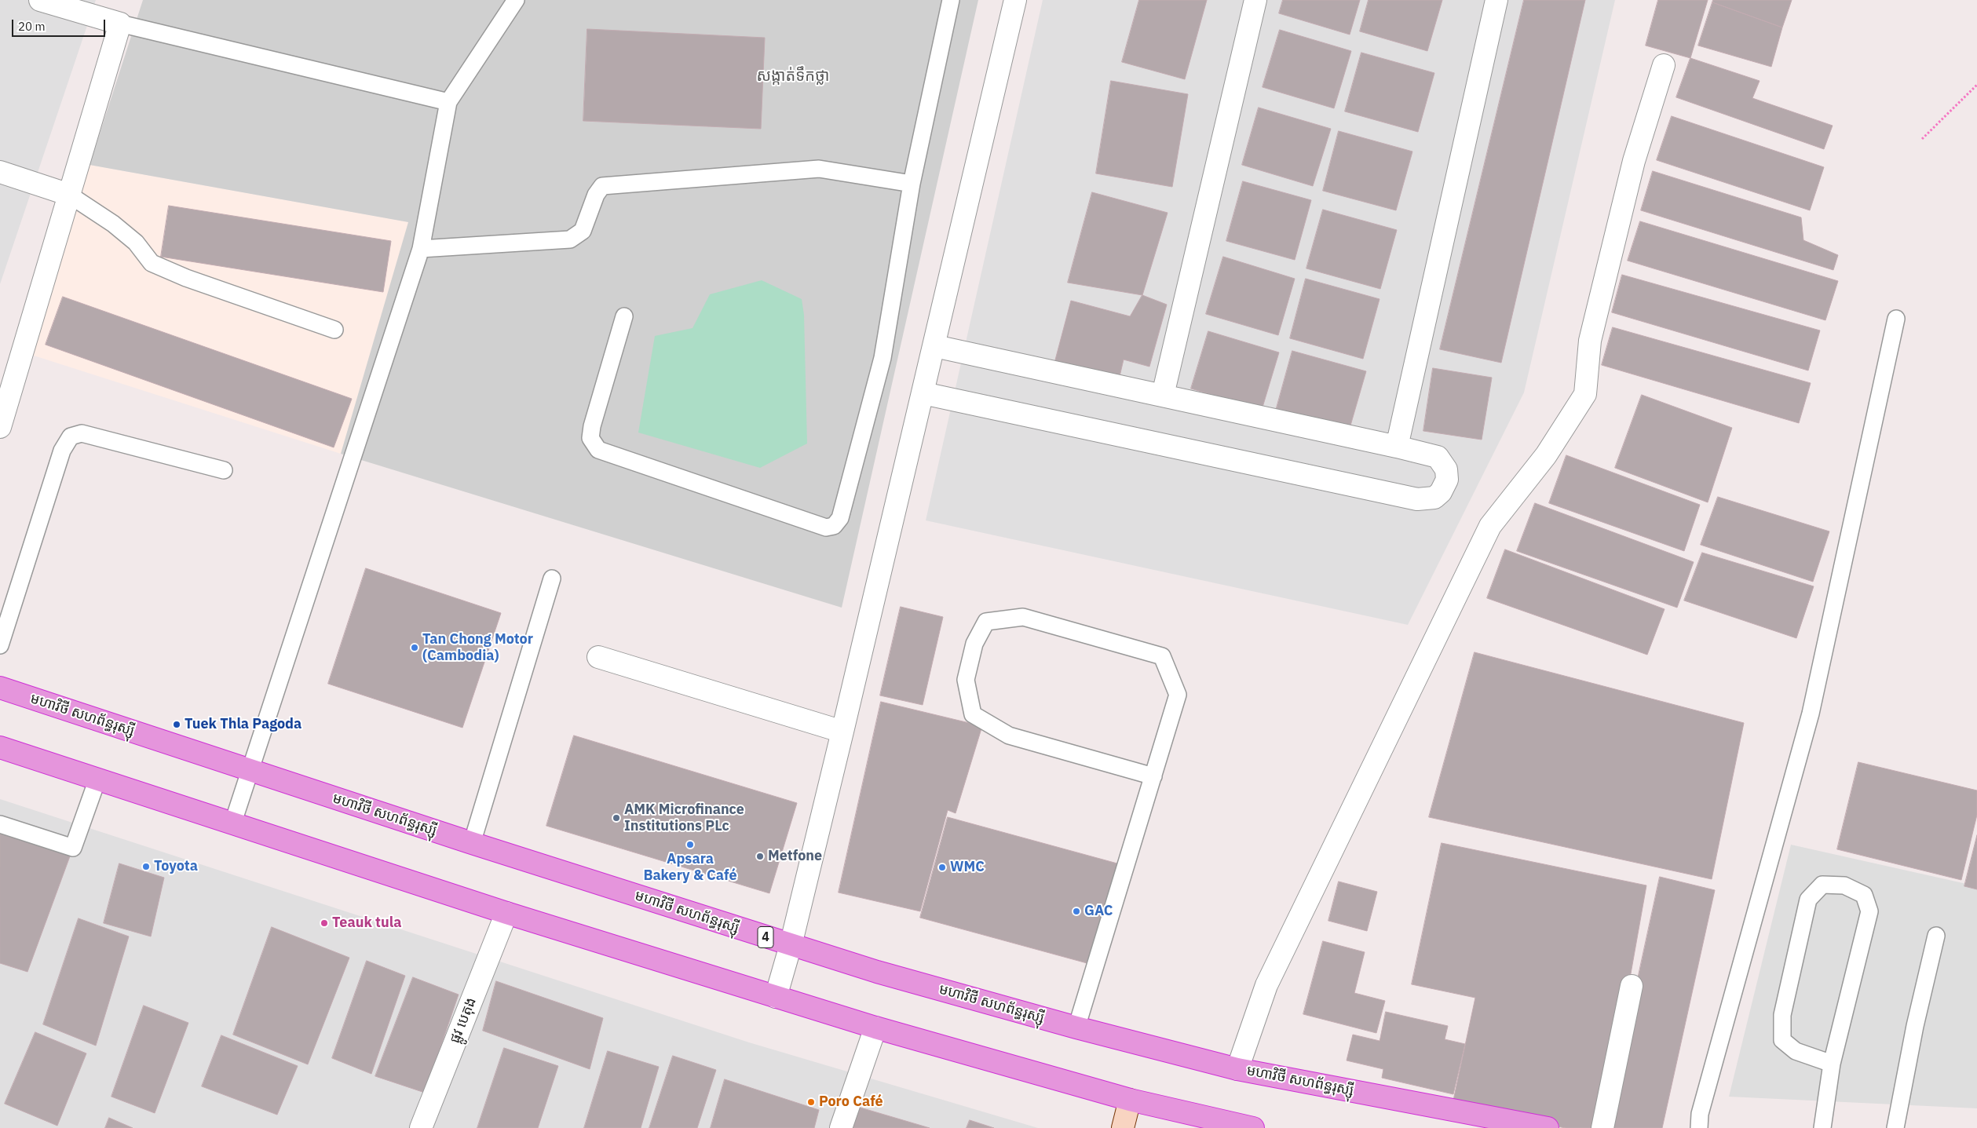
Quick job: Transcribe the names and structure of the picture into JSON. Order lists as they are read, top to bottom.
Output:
{
  "streets": {
    "highway": ["មហាវិថី សហព័ន្ធរុស្ស៊ី", "4"],
    "street": ["ផ្លូវ បេតុង"]
  },
  "districts": ["សង្កាត់ទឹកថ្លា"],
  "places": [
    "Tan Chong Motor (Cambodia)",
    "Tuek Thla Pagoda",
    "AMK Microfinance Institutions PLc",
    "Apsara Bakery & Café",
    "Metfone",
    "Toyota",
    "WMC",
    "GAC",
    "Teauk tula",
    "Poro Café"
  ],
  "scale_bar": "20 m"
}
